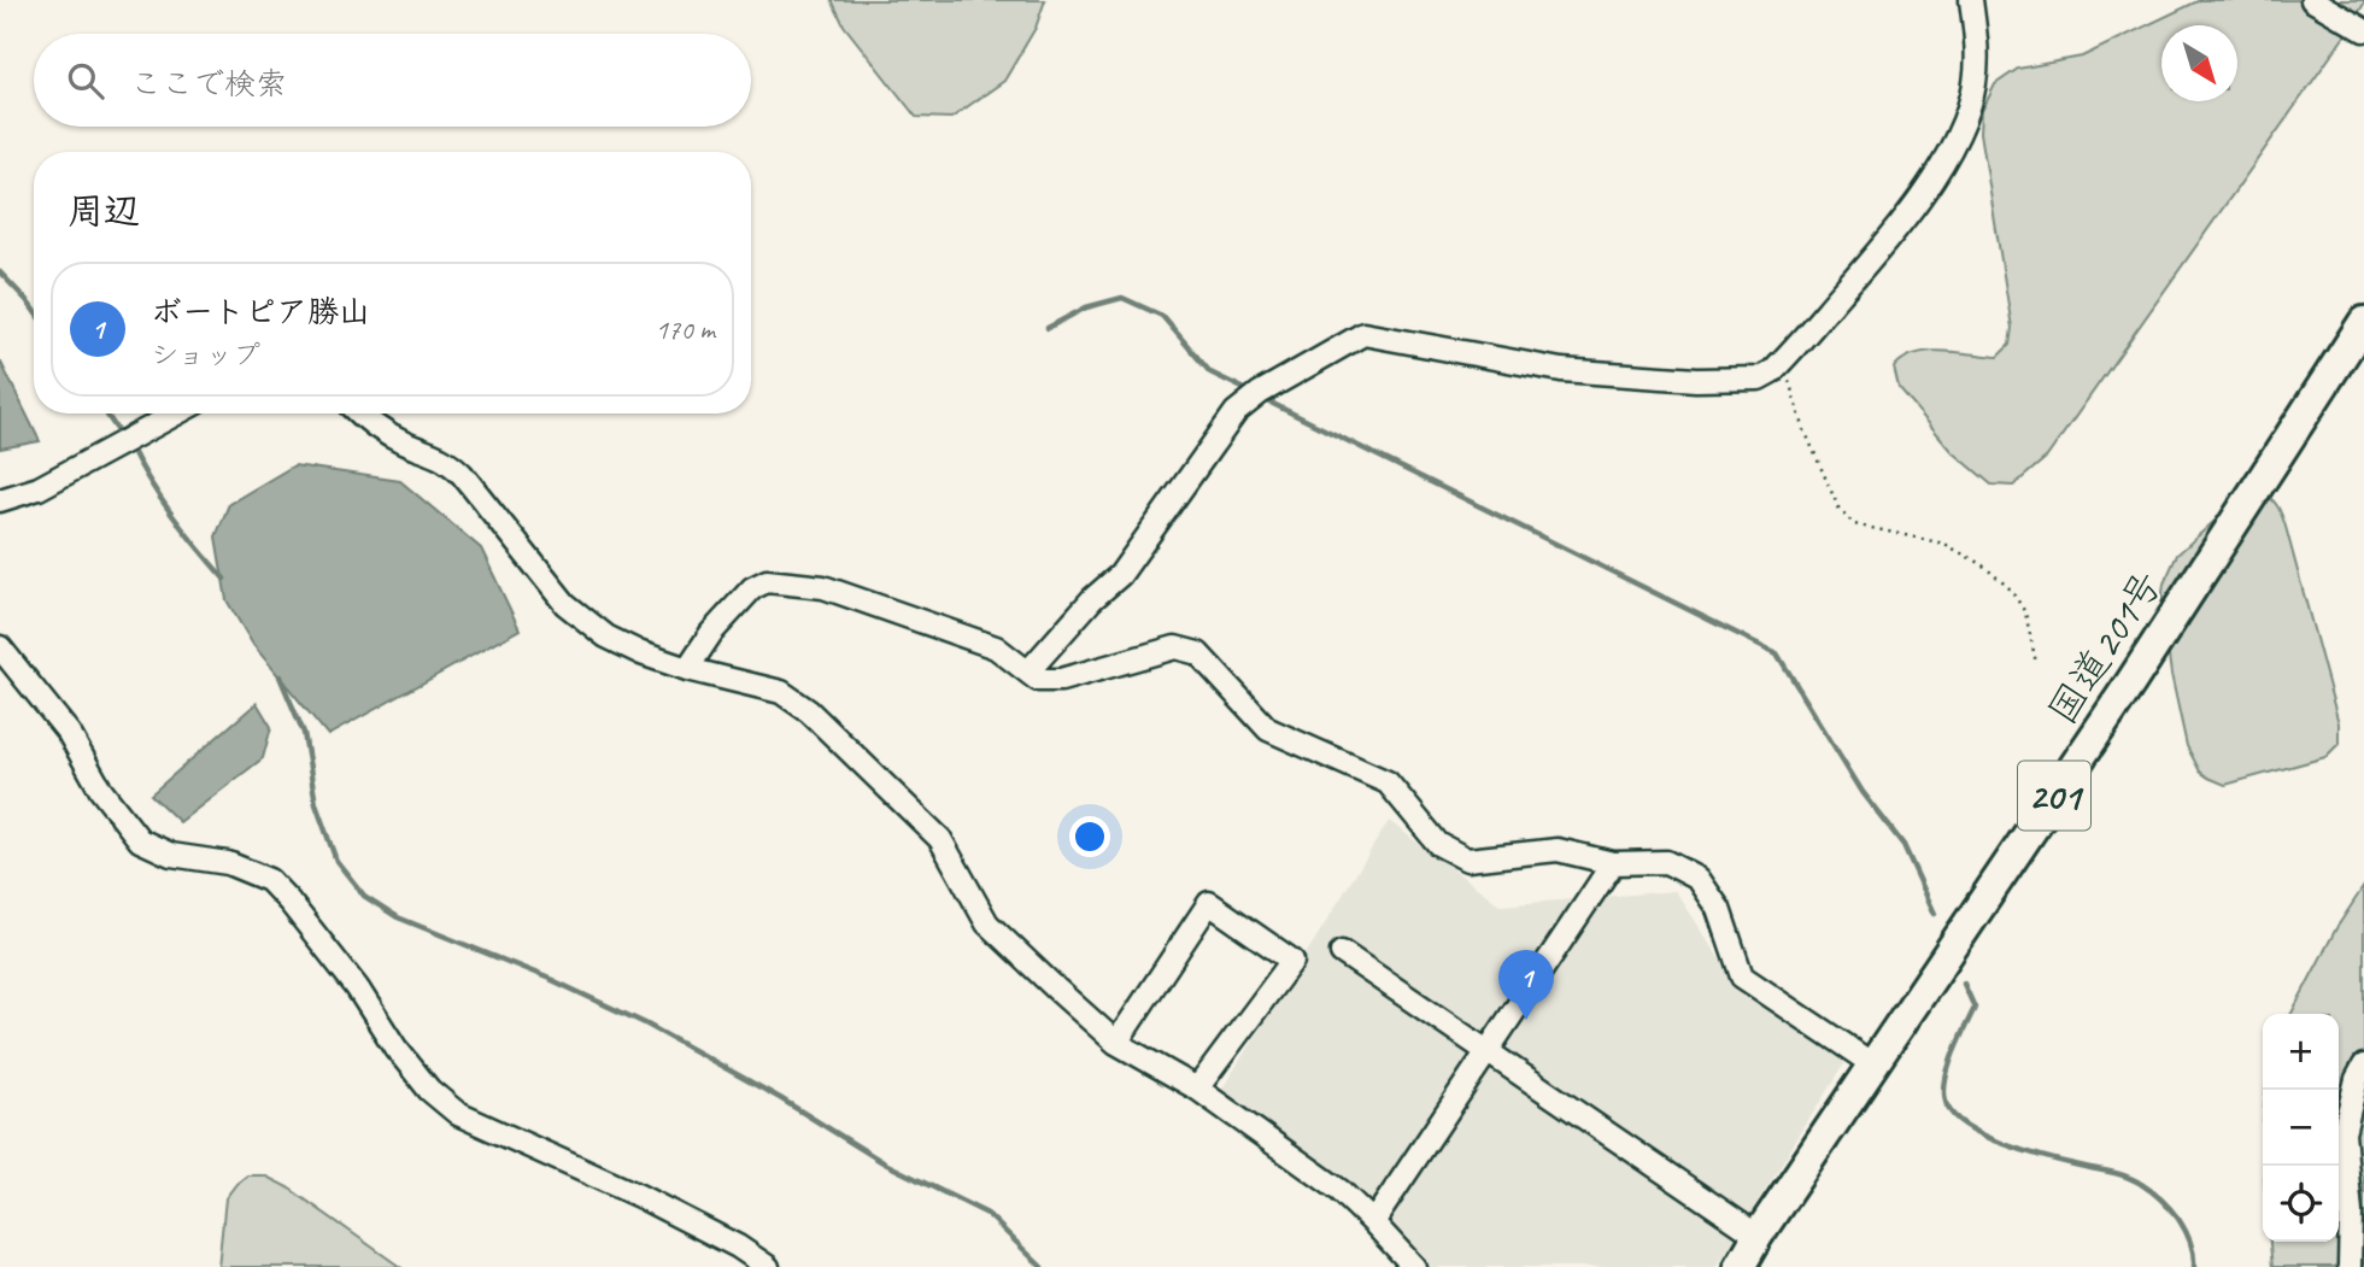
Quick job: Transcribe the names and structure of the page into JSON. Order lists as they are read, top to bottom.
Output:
{
  "streets": {
    "highway": ["国道201号", "201"]
  },
  "north": "bottom right",
  "page": {
    "search": "ここで検索",
    "heading": "周辺",
    "list": [
      {
        "mark": "1",
        "name": "ボートピア勝山",
        "note": "ショップ",
        "value": "170 m"
      }
    ],
    "pins": "1",
    "map_buttons": ["+", "−"]
  }
}
